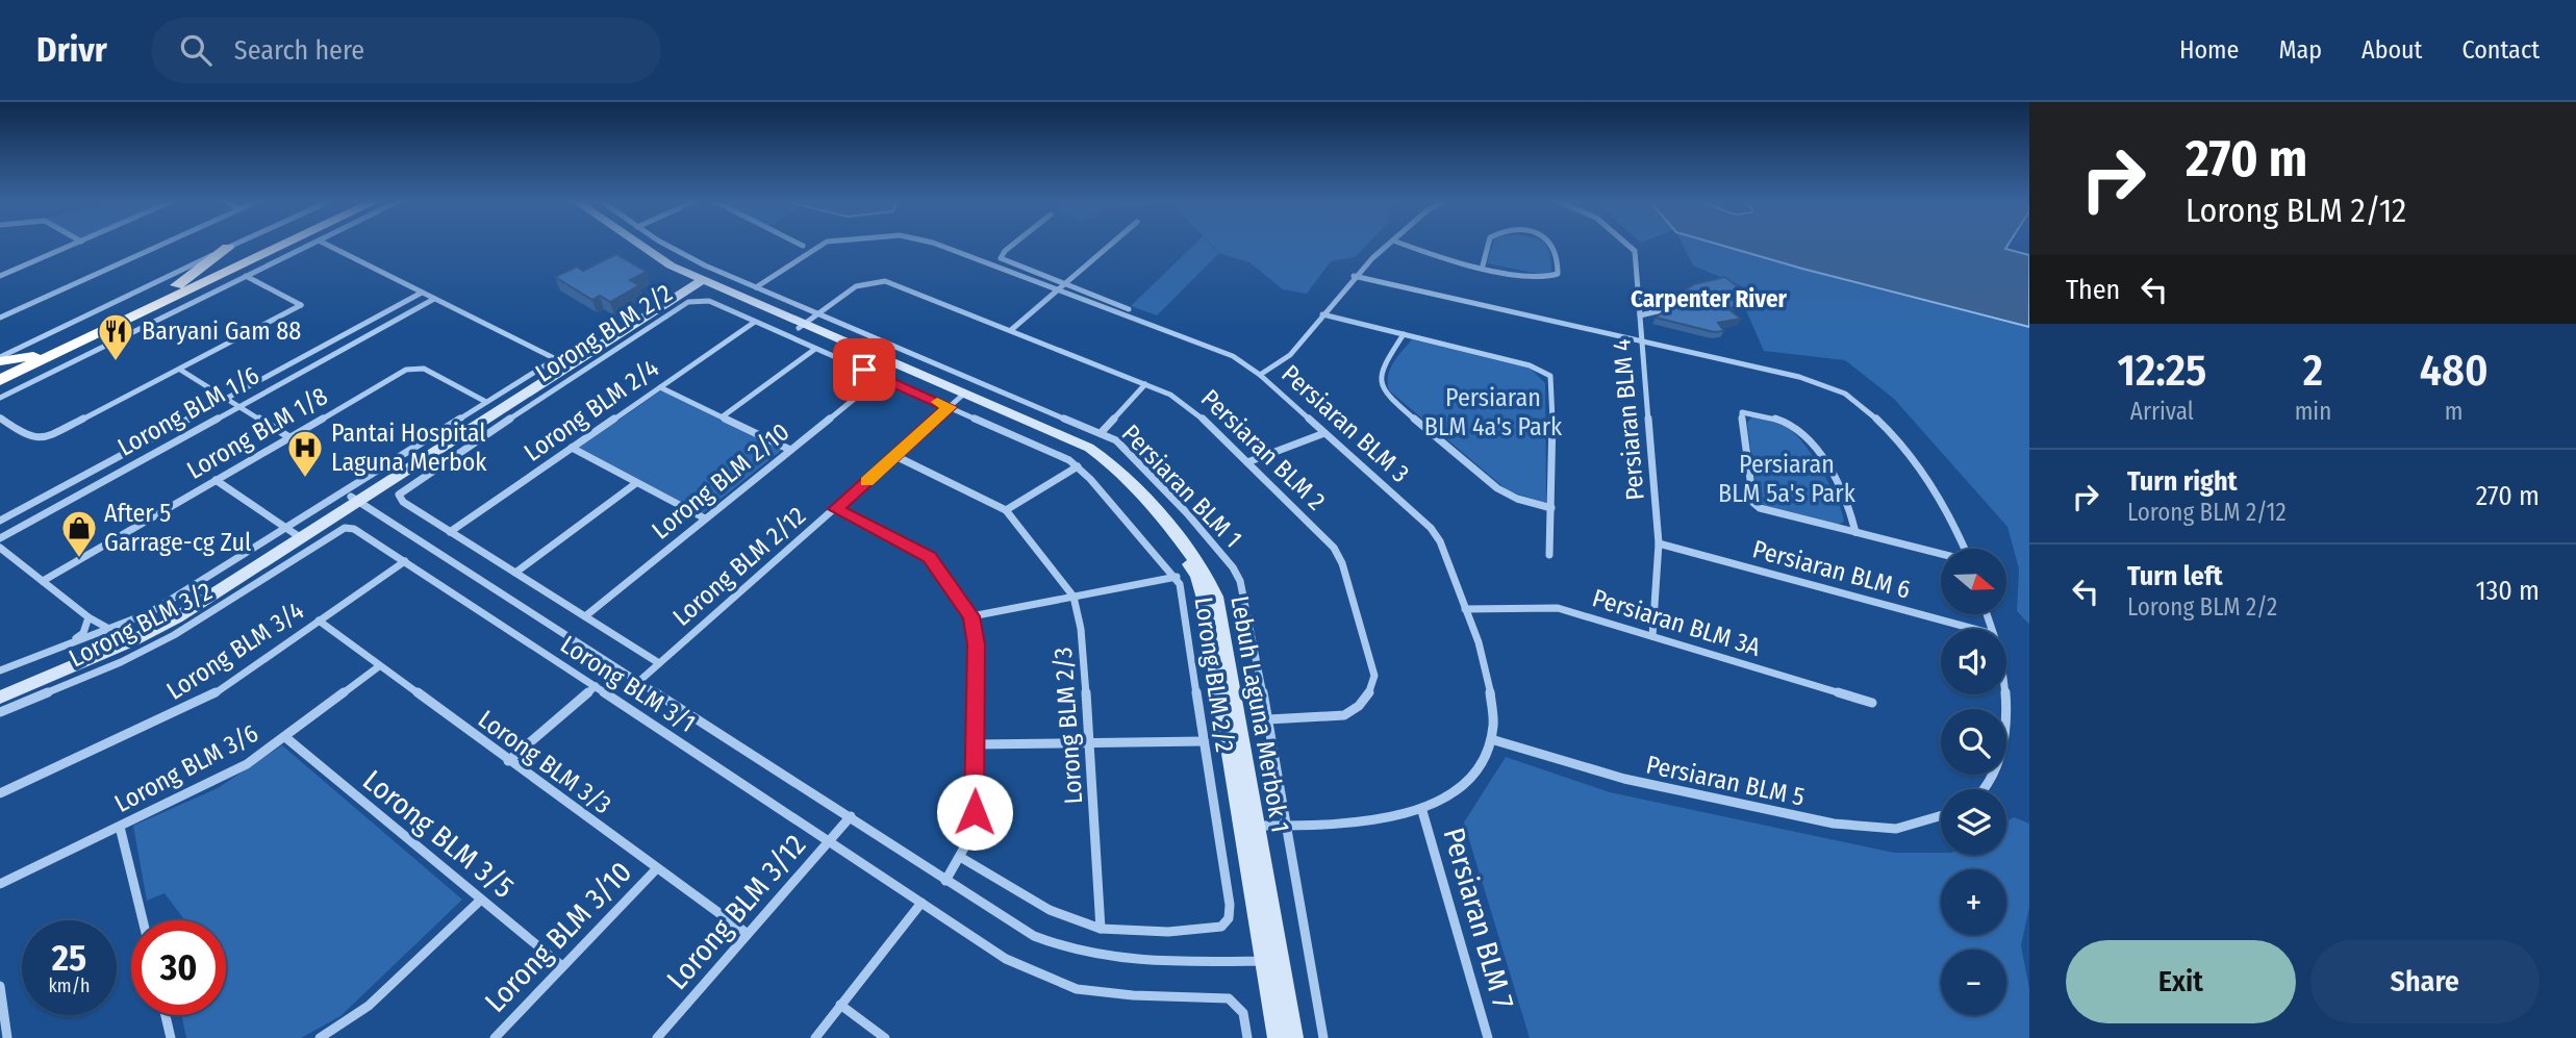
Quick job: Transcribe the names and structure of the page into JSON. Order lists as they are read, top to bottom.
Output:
{
  "streets": {
    "street": [
      "Lorong BLM 2/2",
      "Lorong BLM 2/4",
      "Lorong BLM 1/6",
      "Persiaran BLM 4",
      "Persiaran BLM 3",
      "Lorong BLM 1/8",
      "Persiaran BLM 2",
      "Lorong BLM 2/10",
      "Persiaran BLM 1",
      "Lorong BLM 2/12",
      "Persiaran BLM 6",
      "Persiaran BLM 3A",
      "Lorong BLM 3/2",
      "Lorong BLM 3/4",
      "Lorong BLM 3/1",
      "Lebuh Laguna Merbok 1",
      "Lorong BLM 2/3",
      "Lorong BLM 3/3",
      "Lorong BLM 3/6",
      "Persiaran BLM 5",
      "Lorong BLM 3/5",
      "Lorong BLM 3/12",
      "Persiaran BLM 7",
      "Lorong BLM 3/10"
    ]
  },
  "crossings": [
    ["Lorong BLM 2/2", "Lorong BLM 2/4"],
    ["Lorong BLM 2/2", "Lorong BLM 2/10"],
    ["Lorong BLM 2/2", "Lorong BLM 2/12"],
    ["Lorong BLM 2/2", "Lebuh Laguna Merbok 1"],
    ["Lorong BLM 2/2", "Lorong BLM 2/3"],
    ["Persiaran BLM 4", "Persiaran BLM 6"],
    ["Persiaran BLM 4", "Persiaran BLM 3A"],
    ["Persiaran BLM 3", "Persiaran BLM 3A"],
    ["Persiaran BLM 3", "Persiaran BLM 5"],
    ["Persiaran BLM 2", "Persiaran BLM 1"],
    ["Persiaran BLM 2", "Lebuh Laguna Merbok 1"],
    ["Lorong BLM 2/12", "Lebuh Laguna Merbok 1"],
    ["Lorong BLM 2/12", "Lorong BLM 2/3"],
    ["Lorong BLM 3/2", "Lorong BLM 3/4"],
    ["Lorong BLM 3/2", "Lorong BLM 3/1"],
    ["Lorong BLM 3/4", "Lorong BLM 3/1"],
    ["Lorong BLM 3/4", "Lorong BLM 3/3"],
    ["Lorong BLM 3/1", "Lorong BLM 3/12"],
    ["Lorong BLM 3/3", "Lorong BLM 3/6"],
    ["Lorong BLM 3/3", "Lorong BLM 3/12"],
    ["Lorong BLM 3/3", "Lorong BLM 3/10"],
    ["Lorong BLM 3/6", "Lorong BLM 3/5"],
    ["Lorong BLM 3/5", "Lorong BLM 3/10"]
  ],
  "districts": ["Carpenter River"],
  "parks": ["Persiaran BLM 4a's Park", "Persiaran BLM 5a's Park"],
  "places": {
    "restaurant": ["Baryani Gam 88"],
    "hospital": ["Pantai Hospital Laguna Merbok"],
    "shop": ["After 5 Garrage-cg Zul"]
  },
  "north": "right",
  "page": {
    "header": "Drivr",
    "search": "Search here",
    "nav": [
      "Home",
      "Map",
      "About",
      "Contact"
    ],
    "turn": ["270 m", "Lorong BLM 2/12"],
    "then": "Then",
    "eta": [
      "12:25",
      "Arrival",
      "2",
      "min",
      "480",
      "m"
    ],
    "list": [
      {
        "name": "Turn right",
        "note": "Lorong BLM 2/12",
        "value": "270 m"
      },
      {
        "name": "Turn left",
        "note": "Lorong BLM 2/2",
        "value": "130 m"
      }
    ],
    "map_buttons": ["+", "−"],
    "speed": "25 km/h",
    "limit": "30",
    "buttons": ["Exit", "Share"]
  }
}
